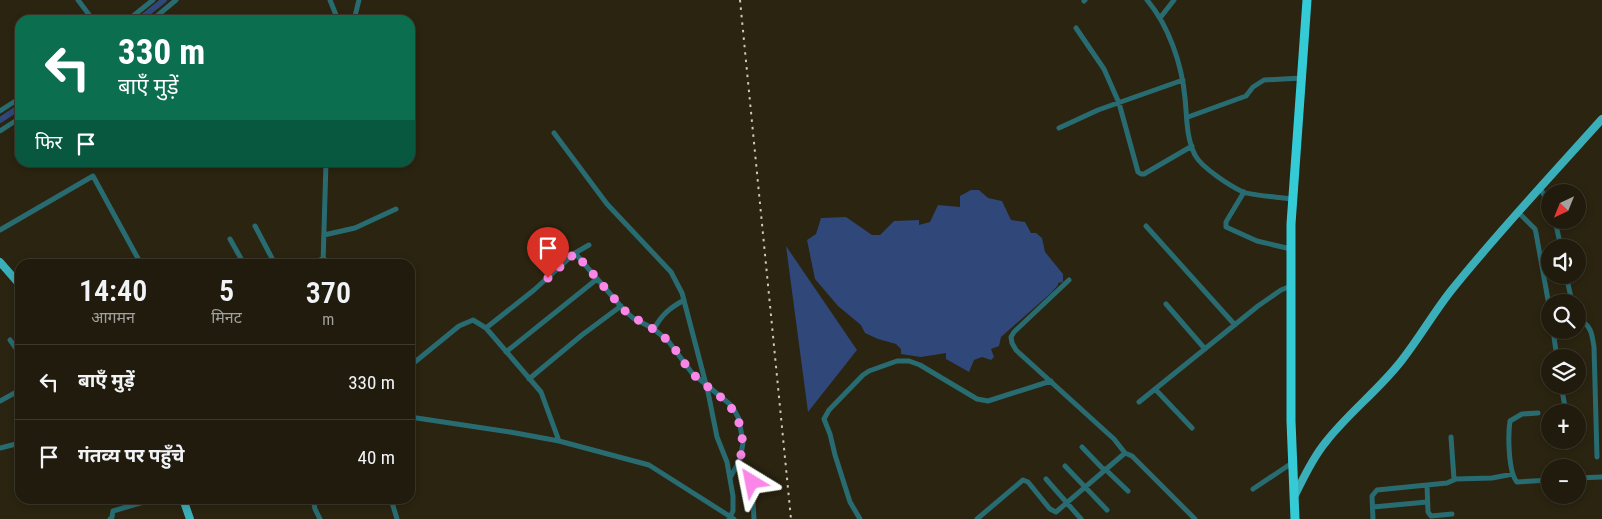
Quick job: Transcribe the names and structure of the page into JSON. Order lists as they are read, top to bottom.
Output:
{
  "north": "bottom left",
  "page": {
    "turn": ["330 m", "बाएँ मुड़ें"],
    "then": "फिर",
    "map_buttons": ["+", "−"],
    "eta": [
      "14:40",
      "आगमन",
      "5",
      "मिनट",
      "370",
      "m"
    ],
    "list": [
      {
        "name": "बाएँ मुड़ें",
        "value": "330 m"
      },
      {
        "name": "गंतव्य पर पहुँचे",
        "value": "40 m"
      }
    ]
  }
}
